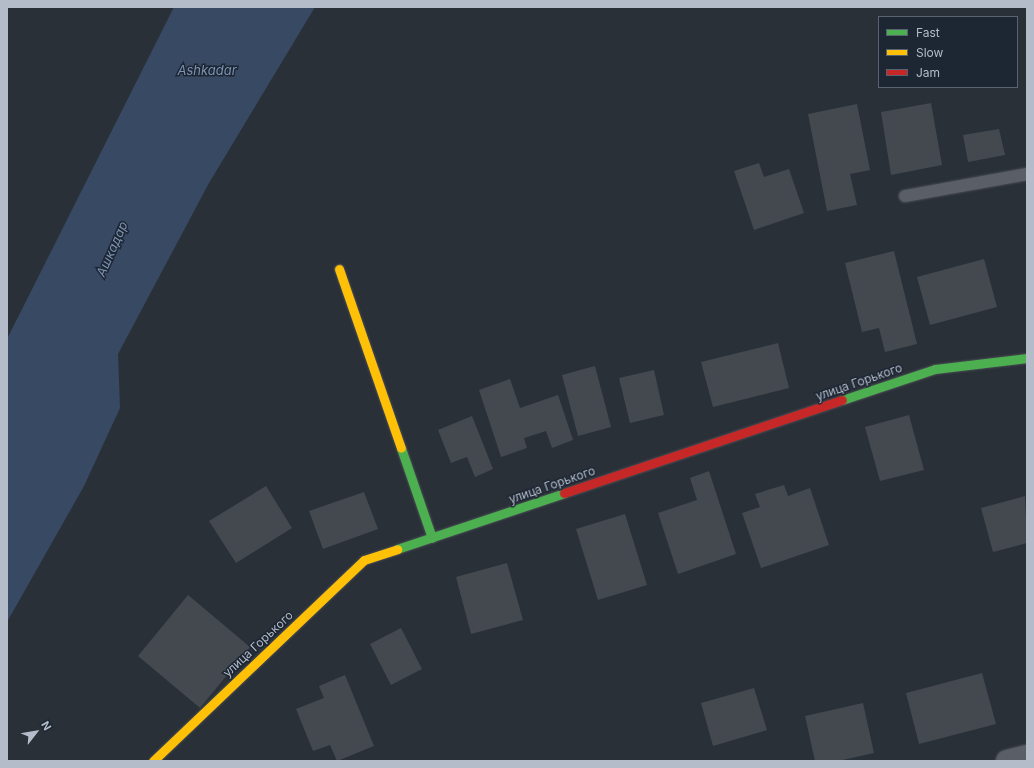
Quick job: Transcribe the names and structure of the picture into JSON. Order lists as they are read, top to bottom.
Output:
{
  "streets": {
    "street": ["улица Горького"]
  },
  "water": ["Ashkadar", "Ашкадар"],
  "legend": ["Fast", "Slow", "Jam"],
  "north": "top right"
}
